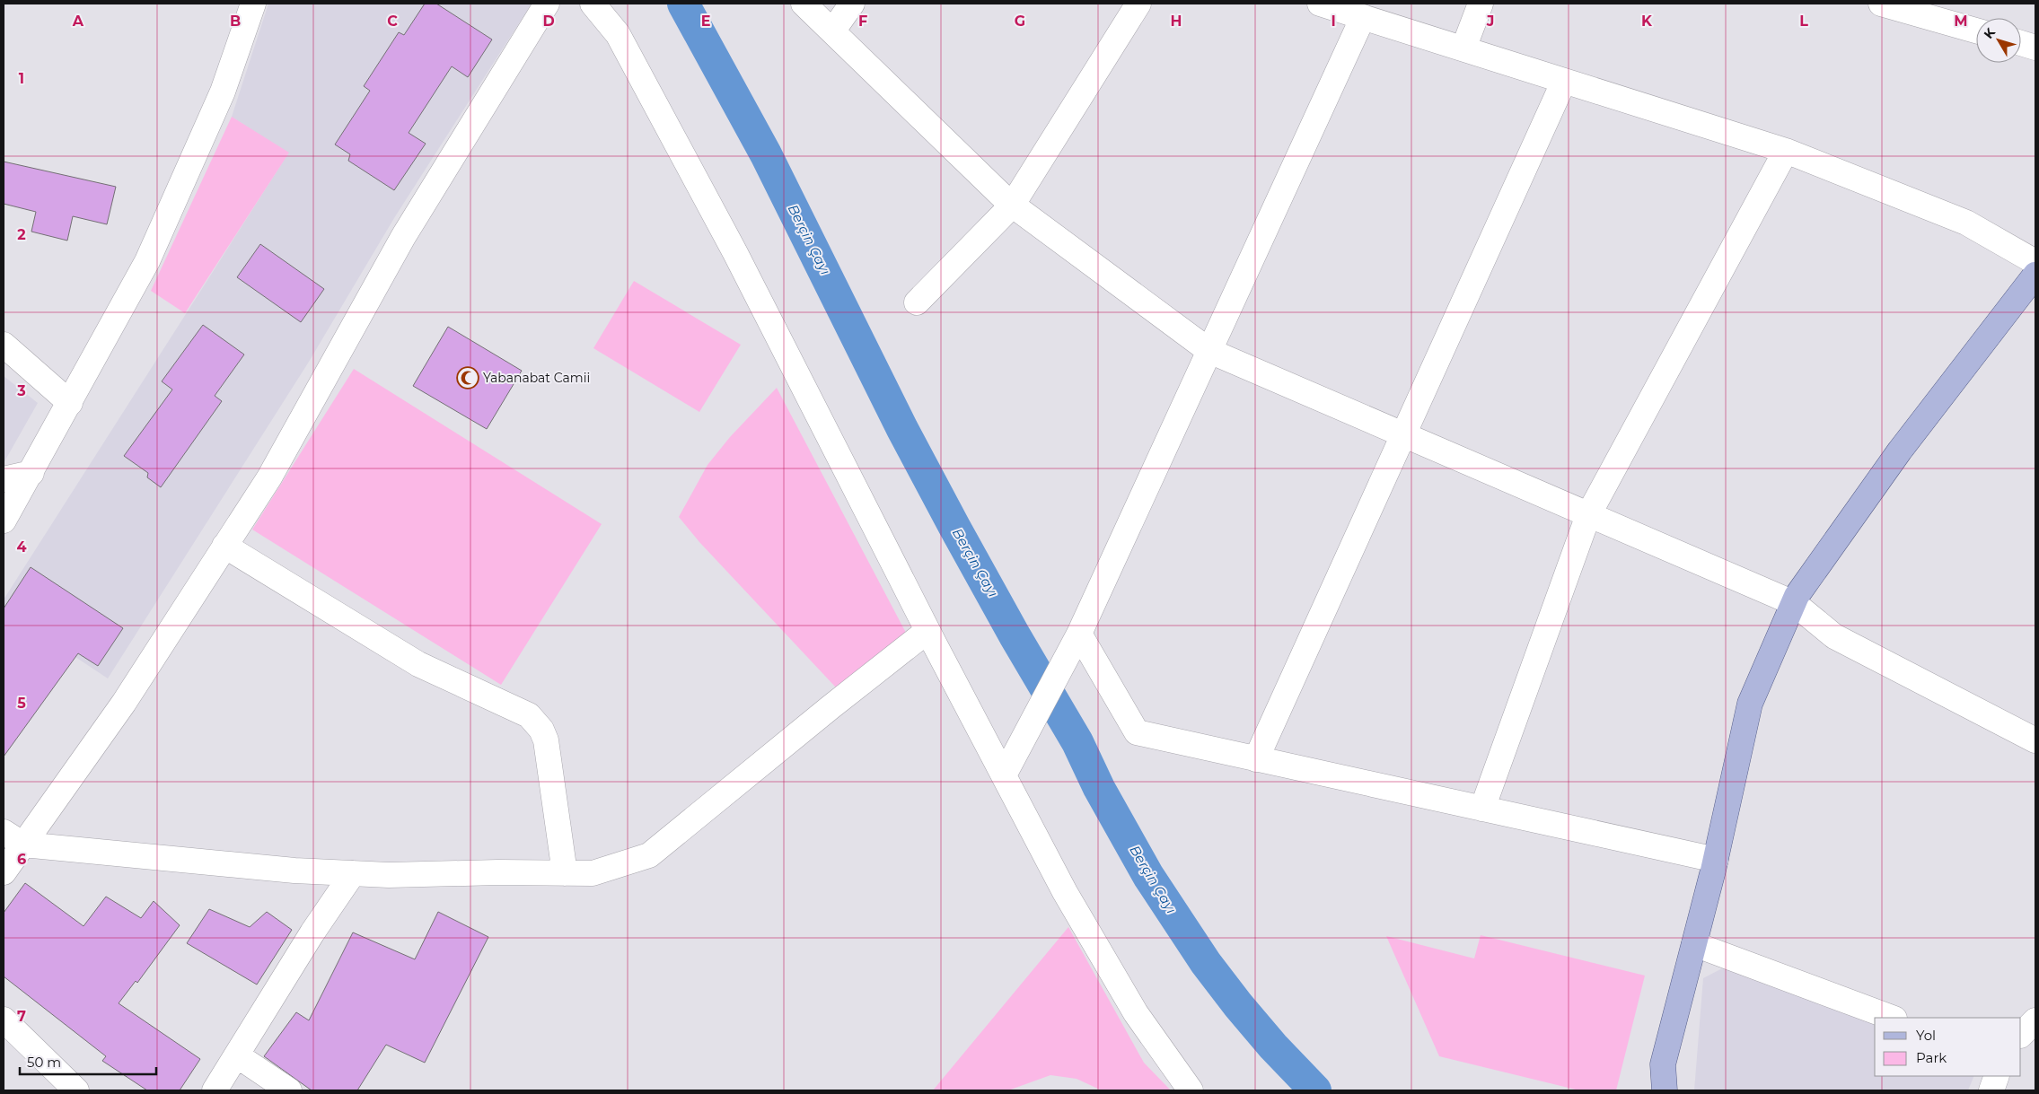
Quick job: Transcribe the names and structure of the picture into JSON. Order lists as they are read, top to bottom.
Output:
{
  "water": ["Berçin Çayı"],
  "places": {
    "mosque": ["Yabanabat Camii"]
  },
  "legend": ["Yol", "Park"],
  "scale_bar": "50 m",
  "north": "top left",
  "grid": {
    "columns": [
      "A",
      "B",
      "C",
      "D",
      "E",
      "F",
      "G",
      "H",
      "I",
      "J",
      "K",
      "L",
      "M"
    ],
    "rows": [
      "1",
      "2",
      "3",
      "4",
      "5",
      "6",
      "7"
    ]
  }
}
